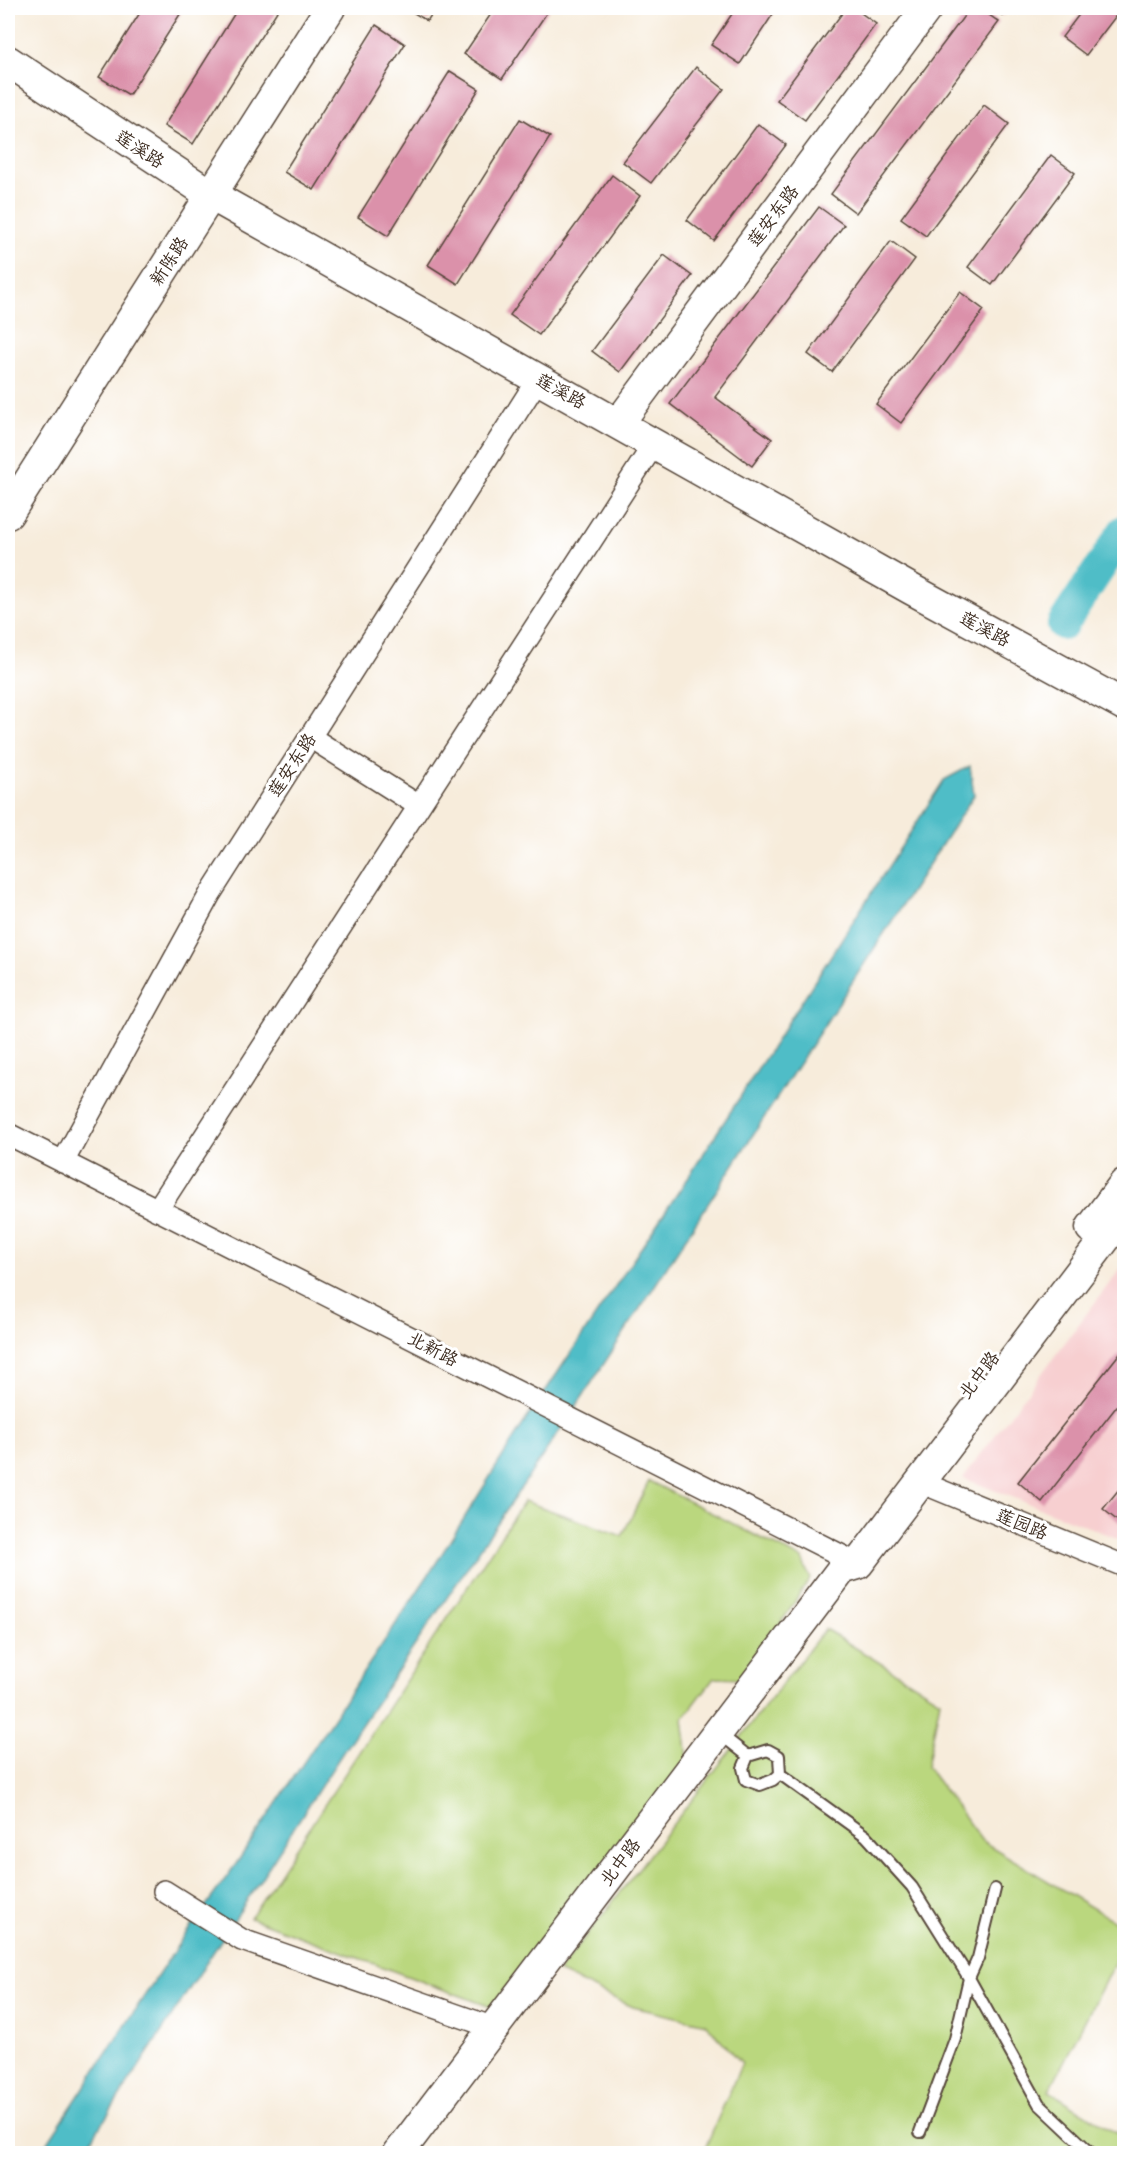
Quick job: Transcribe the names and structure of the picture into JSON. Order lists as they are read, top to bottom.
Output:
{
  "streets": {
    "street": [
      "莲溪路",
      "莲安东路",
      "新陈路",
      "北新路",
      "北中路",
      "莲园路"
    ]
  },
  "crossings": [
    ["莲溪路", "莲安东路"],
    ["莲溪路", "新陈路"],
    ["莲安东路", "北新路"],
    ["北新路", "北中路"],
    ["北中路", "莲园路"]
  ]
}
